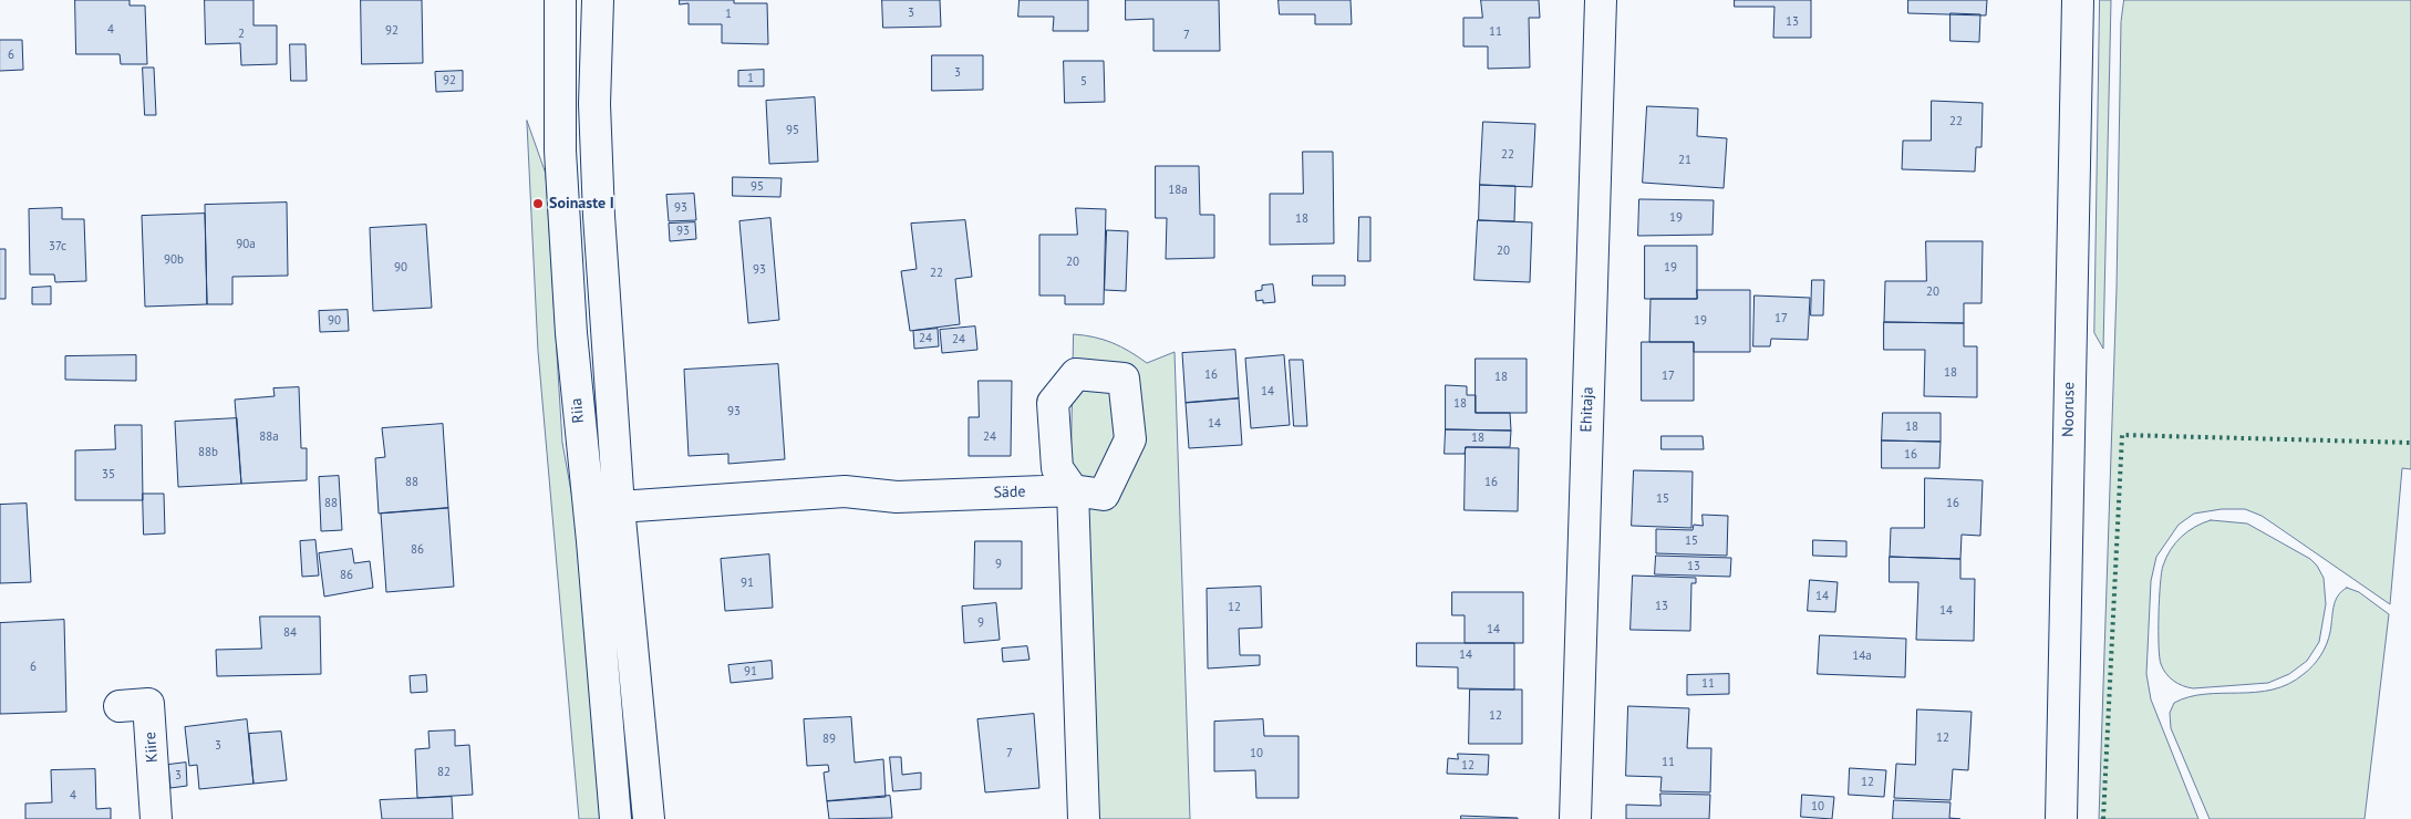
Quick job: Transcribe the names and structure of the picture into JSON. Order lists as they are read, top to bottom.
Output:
{
  "streets": {
    "main road": [
      "Ehitaja",
      "Nooruse",
      "Riia",
      "Säde",
      "Kiire"
    ]
  },
  "places": ["Soinaste I"],
  "house_numbers": [
    "3",
    "1",
    "13",
    "4",
    "92",
    "11",
    "2",
    "7",
    "6",
    "3",
    "1",
    "92",
    "5",
    "22",
    "95",
    "22",
    "21",
    "95",
    "18a",
    "93",
    "19",
    "18",
    "93",
    "90a",
    "37c",
    "20",
    "90b",
    "20",
    "90",
    "19",
    "93",
    "22",
    "20",
    "17",
    "90",
    "19",
    "24",
    "24",
    "18",
    "16",
    "17",
    "18",
    "14",
    "18",
    "93",
    "14",
    "18",
    "88a",
    "24",
    "18",
    "88b",
    "16",
    "35",
    "88",
    "16",
    "15",
    "88",
    "16",
    "15",
    "86",
    "9",
    "13",
    "86",
    "91",
    "14",
    "13",
    "12",
    "14",
    "9",
    "14",
    "84",
    "14",
    "14a",
    "6",
    "91",
    "11",
    "12",
    "12",
    "89",
    "3",
    "7",
    "10",
    "11",
    "12",
    "82",
    "3",
    "12",
    "4",
    "10"
  ]
}
